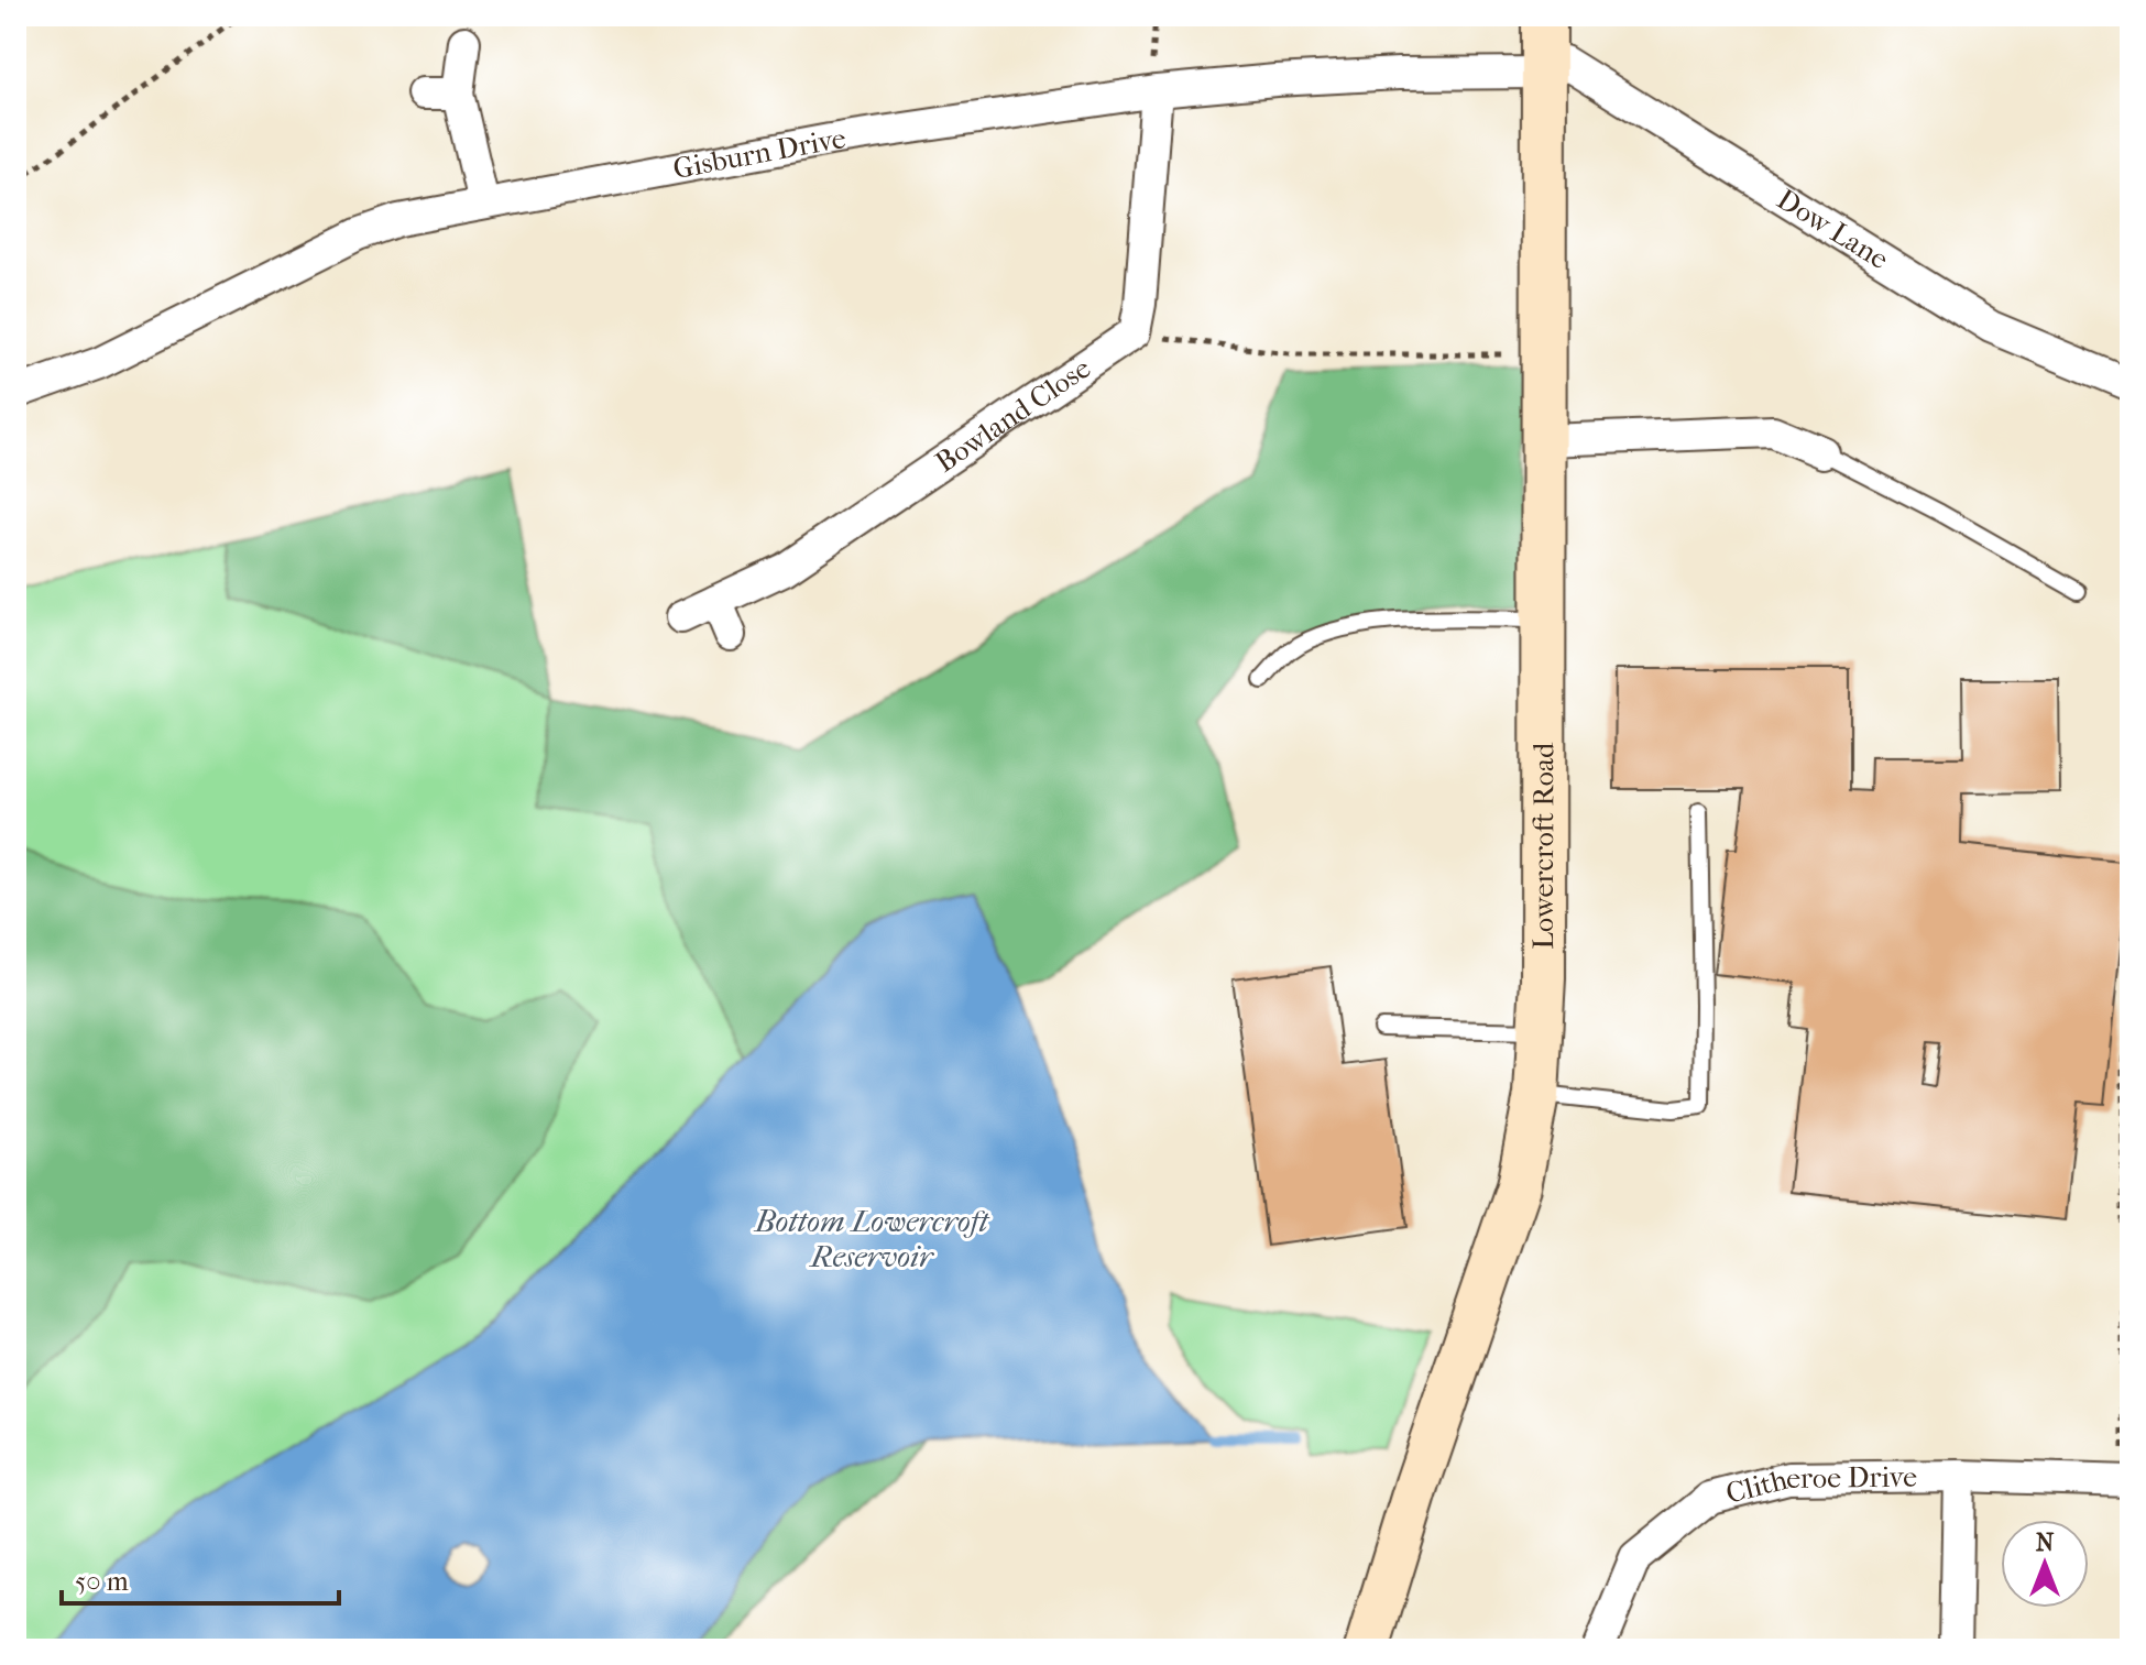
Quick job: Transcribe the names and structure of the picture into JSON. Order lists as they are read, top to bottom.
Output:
{
  "streets": {
    "street": [
      "Gisburn Drive",
      "Dow Lane",
      "Bowland Close",
      "Lowercroft Road",
      "Clitheroe Drive"
    ]
  },
  "crossings": [
    ["Gisburn Drive", "Dow Lane"],
    ["Gisburn Drive", "Lowercroft Road"],
    ["Dow Lane", "Lowercroft Road"]
  ],
  "water": ["Bottom Lowercroft Reservoir"],
  "scale_bar": "50 m",
  "north": "top"
}
